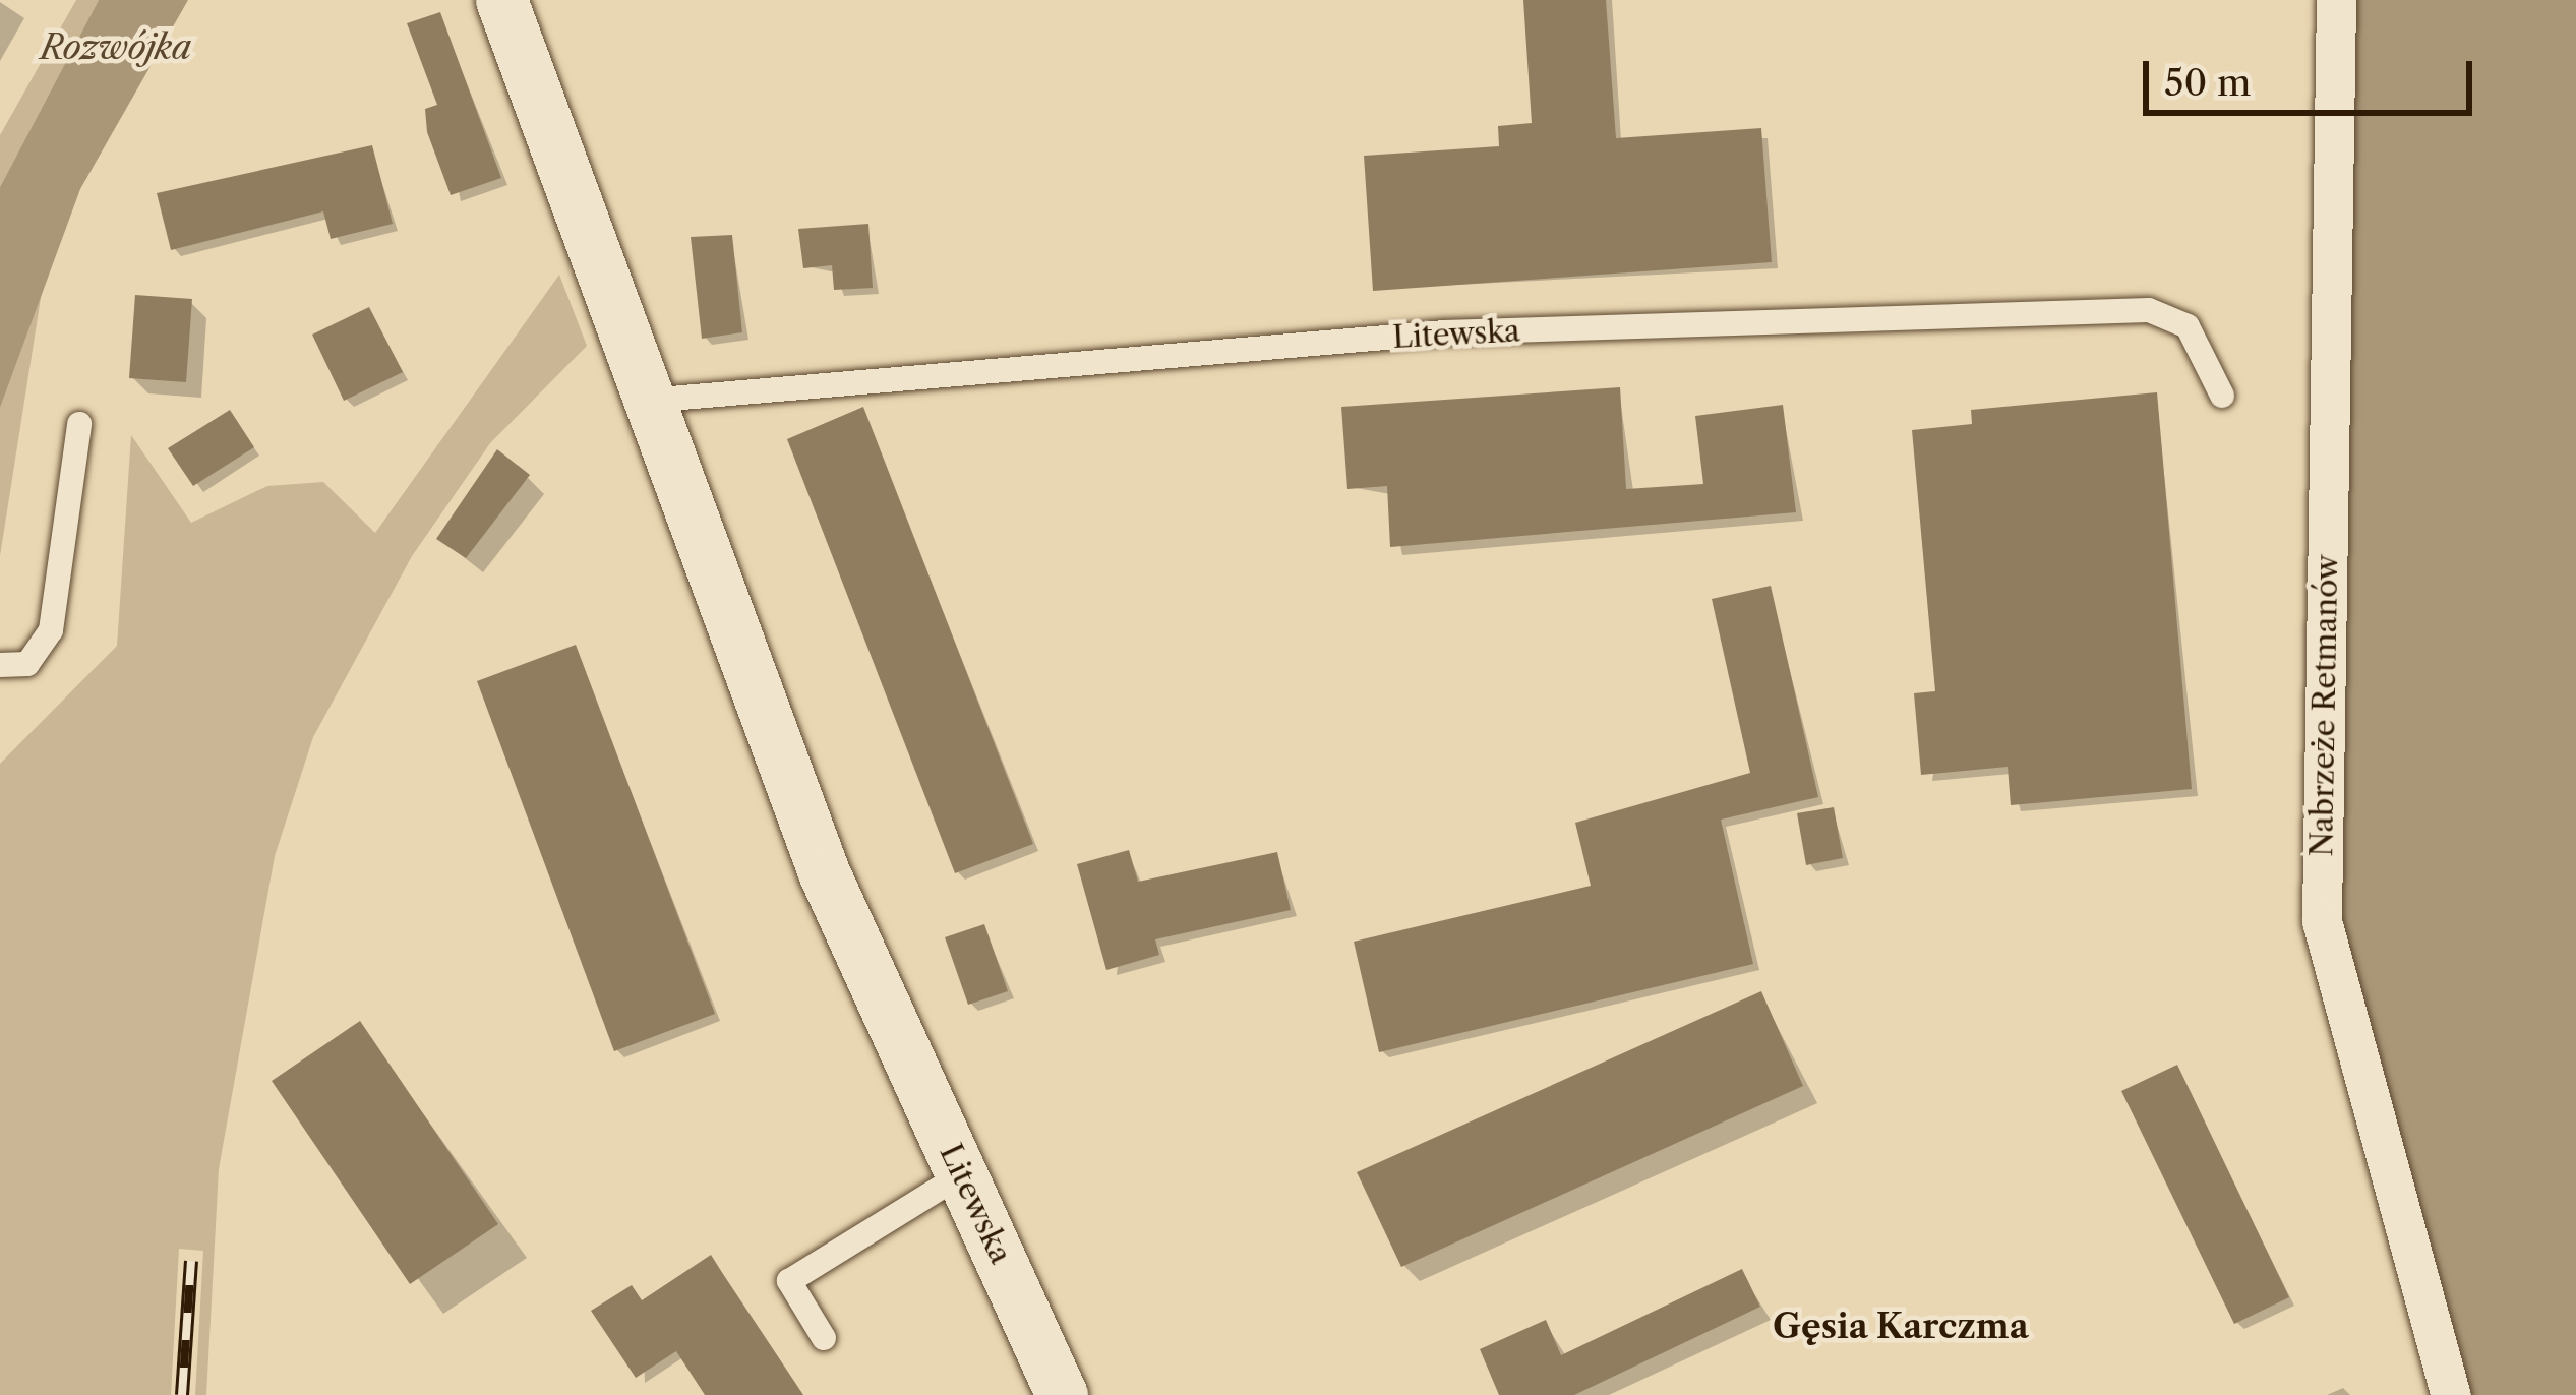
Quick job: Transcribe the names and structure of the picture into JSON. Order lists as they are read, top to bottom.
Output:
{
  "streets": {
    "street": ["Litewska", "Nabrzeże Retmanów"]
  },
  "districts": ["Gęsia Karczma"],
  "water": ["Rozwójka"],
  "scale_bar": "50 m"
}
